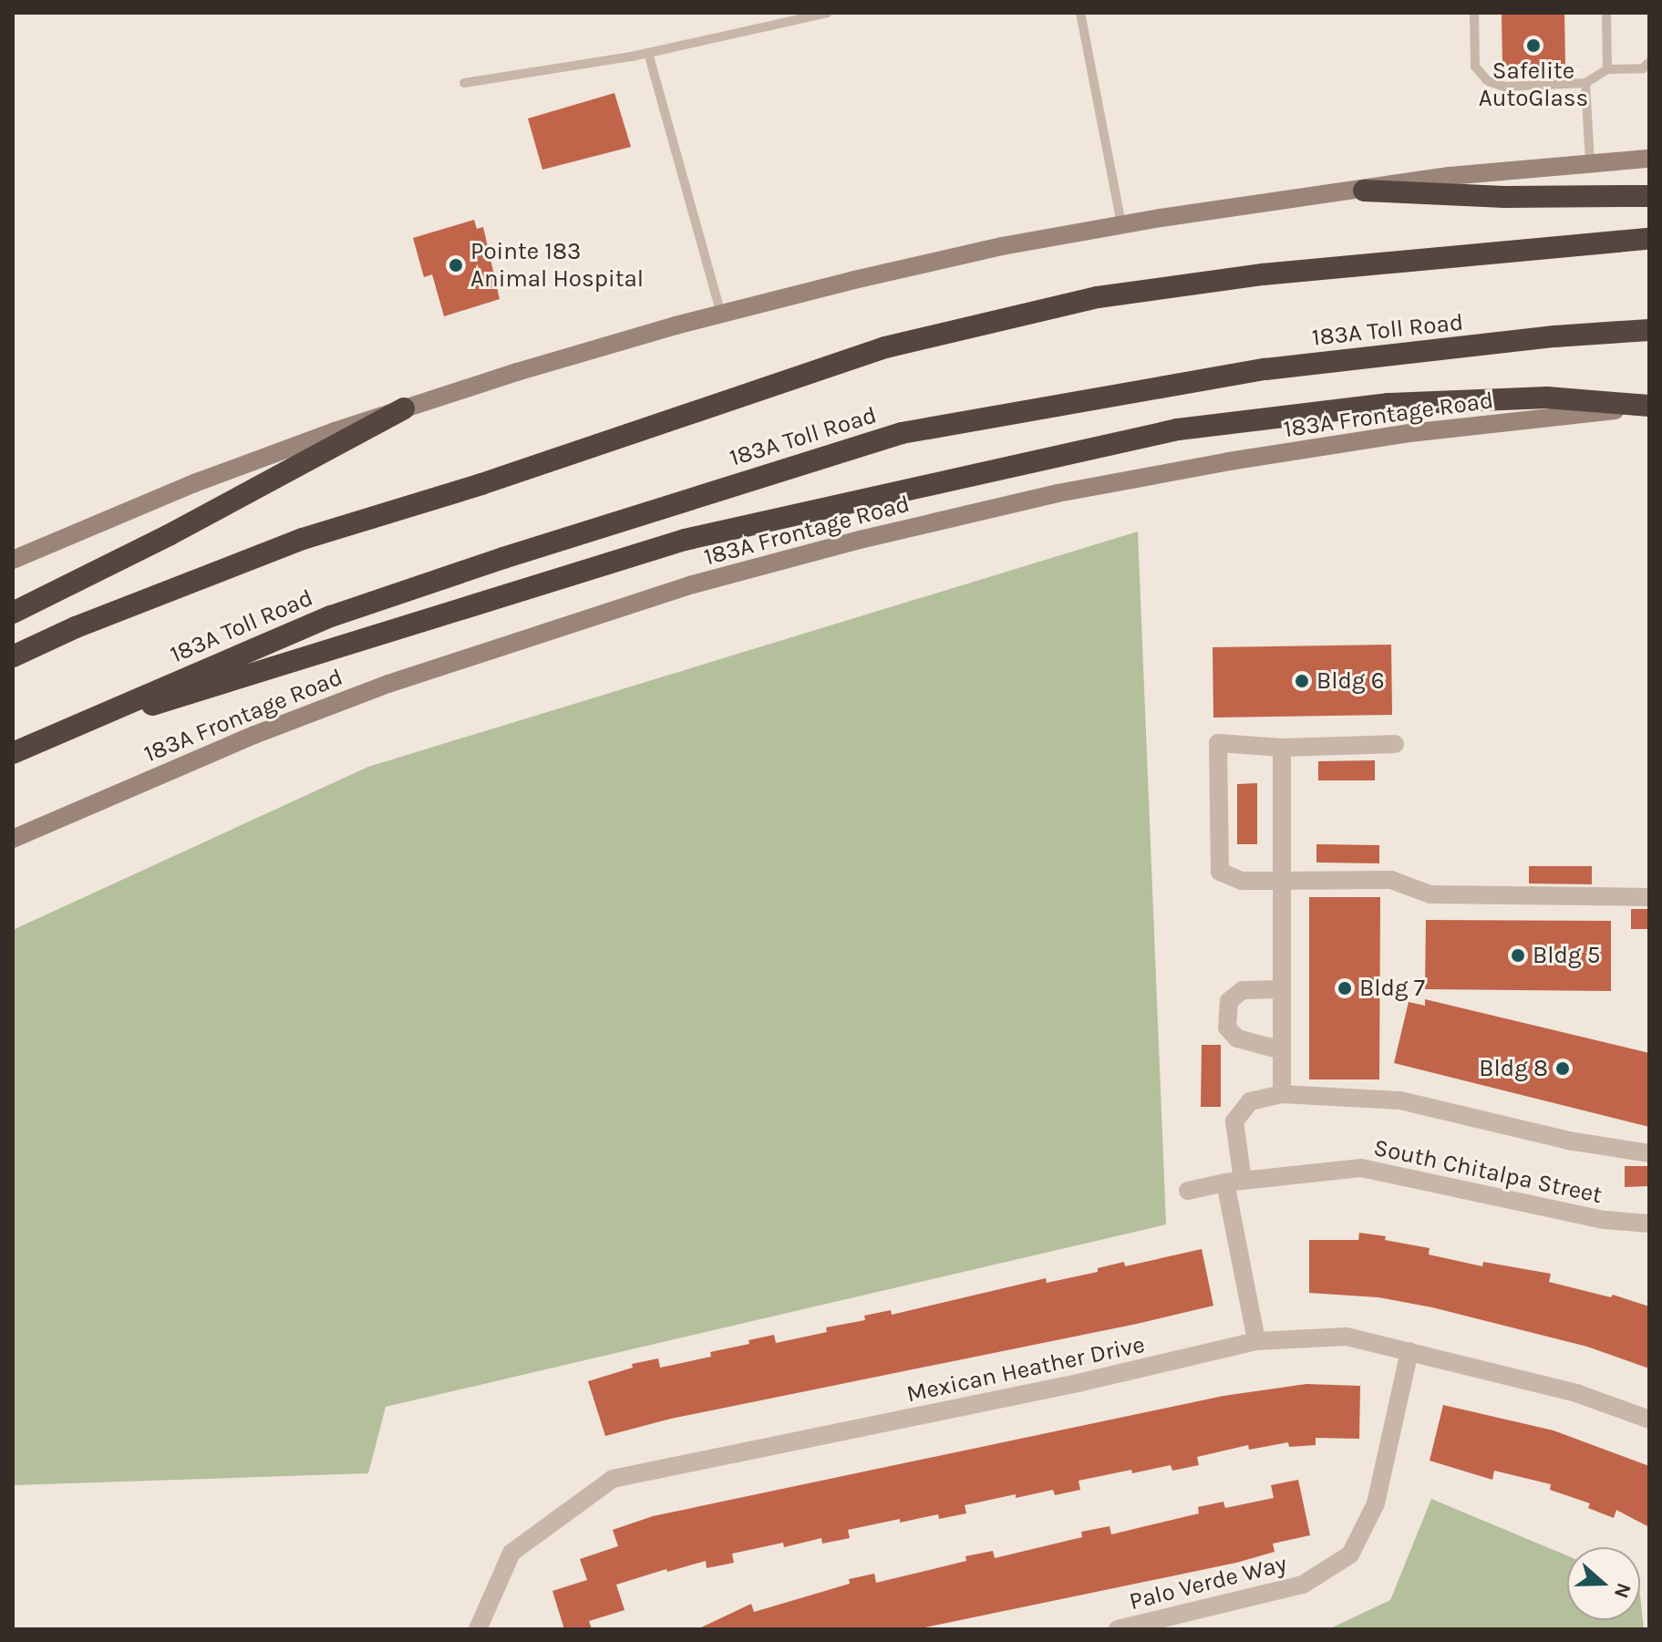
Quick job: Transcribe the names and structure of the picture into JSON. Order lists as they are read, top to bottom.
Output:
{
  "streets": {
    "highway": ["183A Toll Road"],
    "main road": ["183A Frontage Road"],
    "street": ["South Chitalpa Street", "Mexican Heather Drive", "Palo Verde Way"]
  },
  "crossings": [
    ["Mexican Heather Drive", "Palo Verde Way"]
  ],
  "places": [
    "Safelite AutoGlass",
    "Pointe 183 Animal Hospital",
    "Bldg 6",
    "Bldg 5",
    "Bldg 7",
    "Bldg 8"
  ],
  "north": "right"
}
